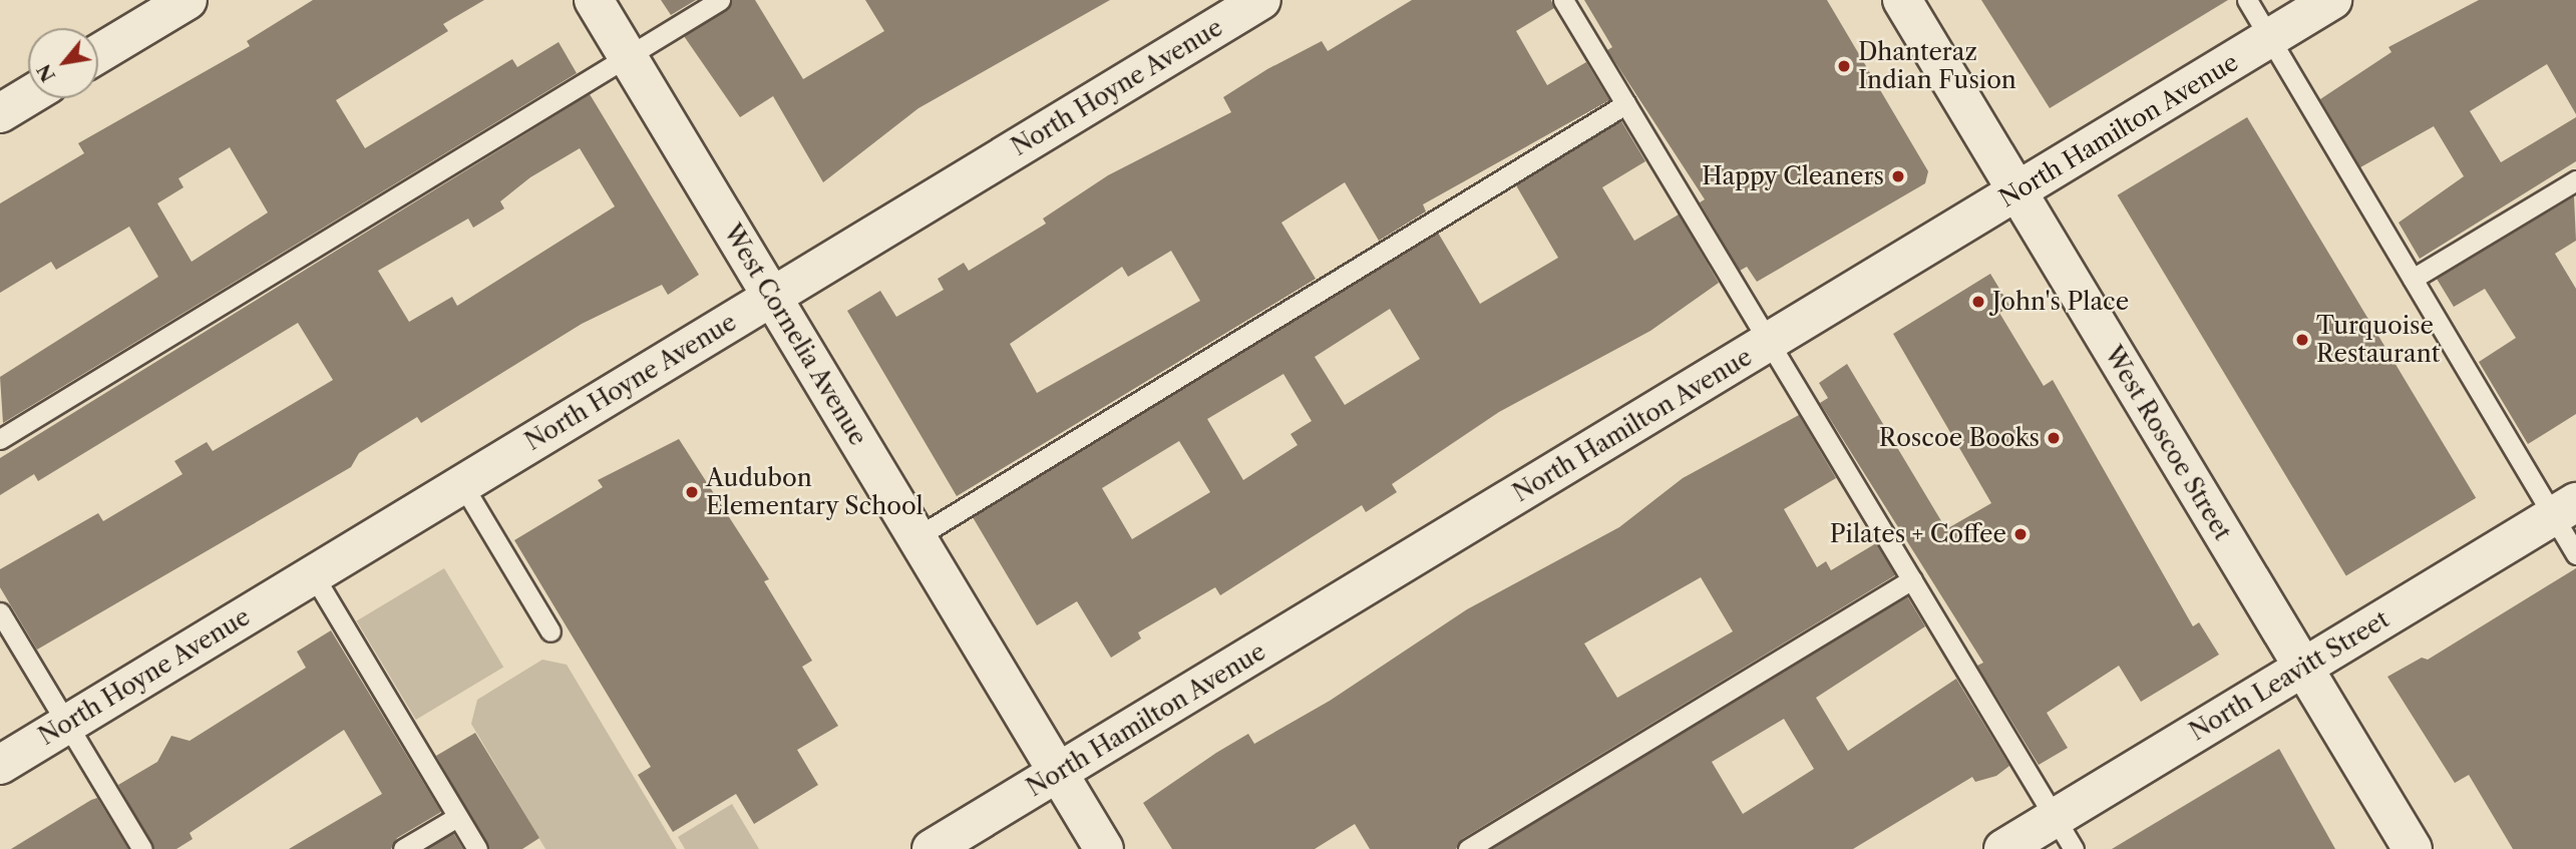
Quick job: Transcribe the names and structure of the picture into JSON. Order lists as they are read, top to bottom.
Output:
{
  "streets": {
    "street": [
      "North Hoyne Avenue",
      "North Hamilton Avenue",
      "West Cornelia Avenue",
      "West Roscoe Street",
      "North Leavitt Street"
    ]
  },
  "crossings": [
    ["North Hoyne Avenue", "West Cornelia Avenue"],
    ["North Hamilton Avenue", "West Cornelia Avenue"],
    ["North Hamilton Avenue", "West Roscoe Street"],
    ["West Roscoe Street", "North Leavitt Street"]
  ],
  "places": [
    "Dhanteraz Indian Fusion",
    "Happy Cleaners",
    "John's Place",
    "Turquoise Restaurant",
    "Roscoe Books",
    "Audubon Elementary School",
    "Pilates + Coffee"
  ],
  "north": "bottom left"
}
